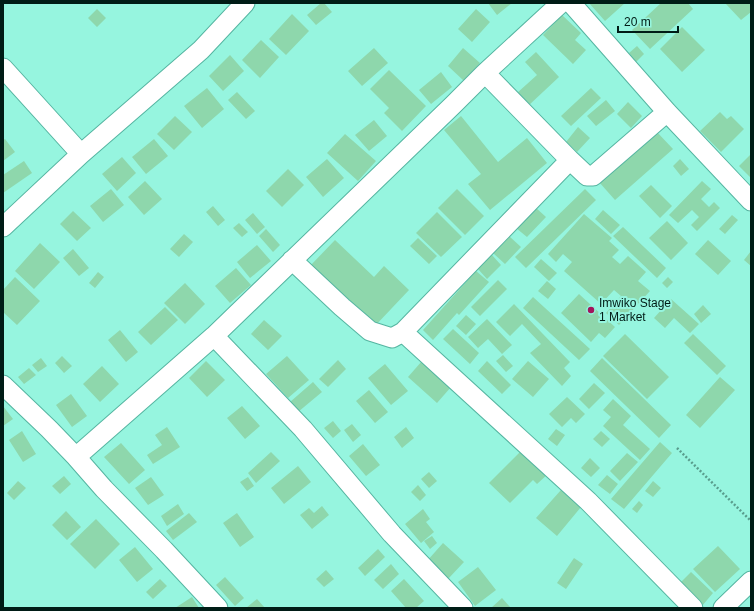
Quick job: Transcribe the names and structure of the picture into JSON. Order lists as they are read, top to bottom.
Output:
{
  "places": ["Imwiko Stage 1 Market"],
  "scale_bar": "20 m"
}
